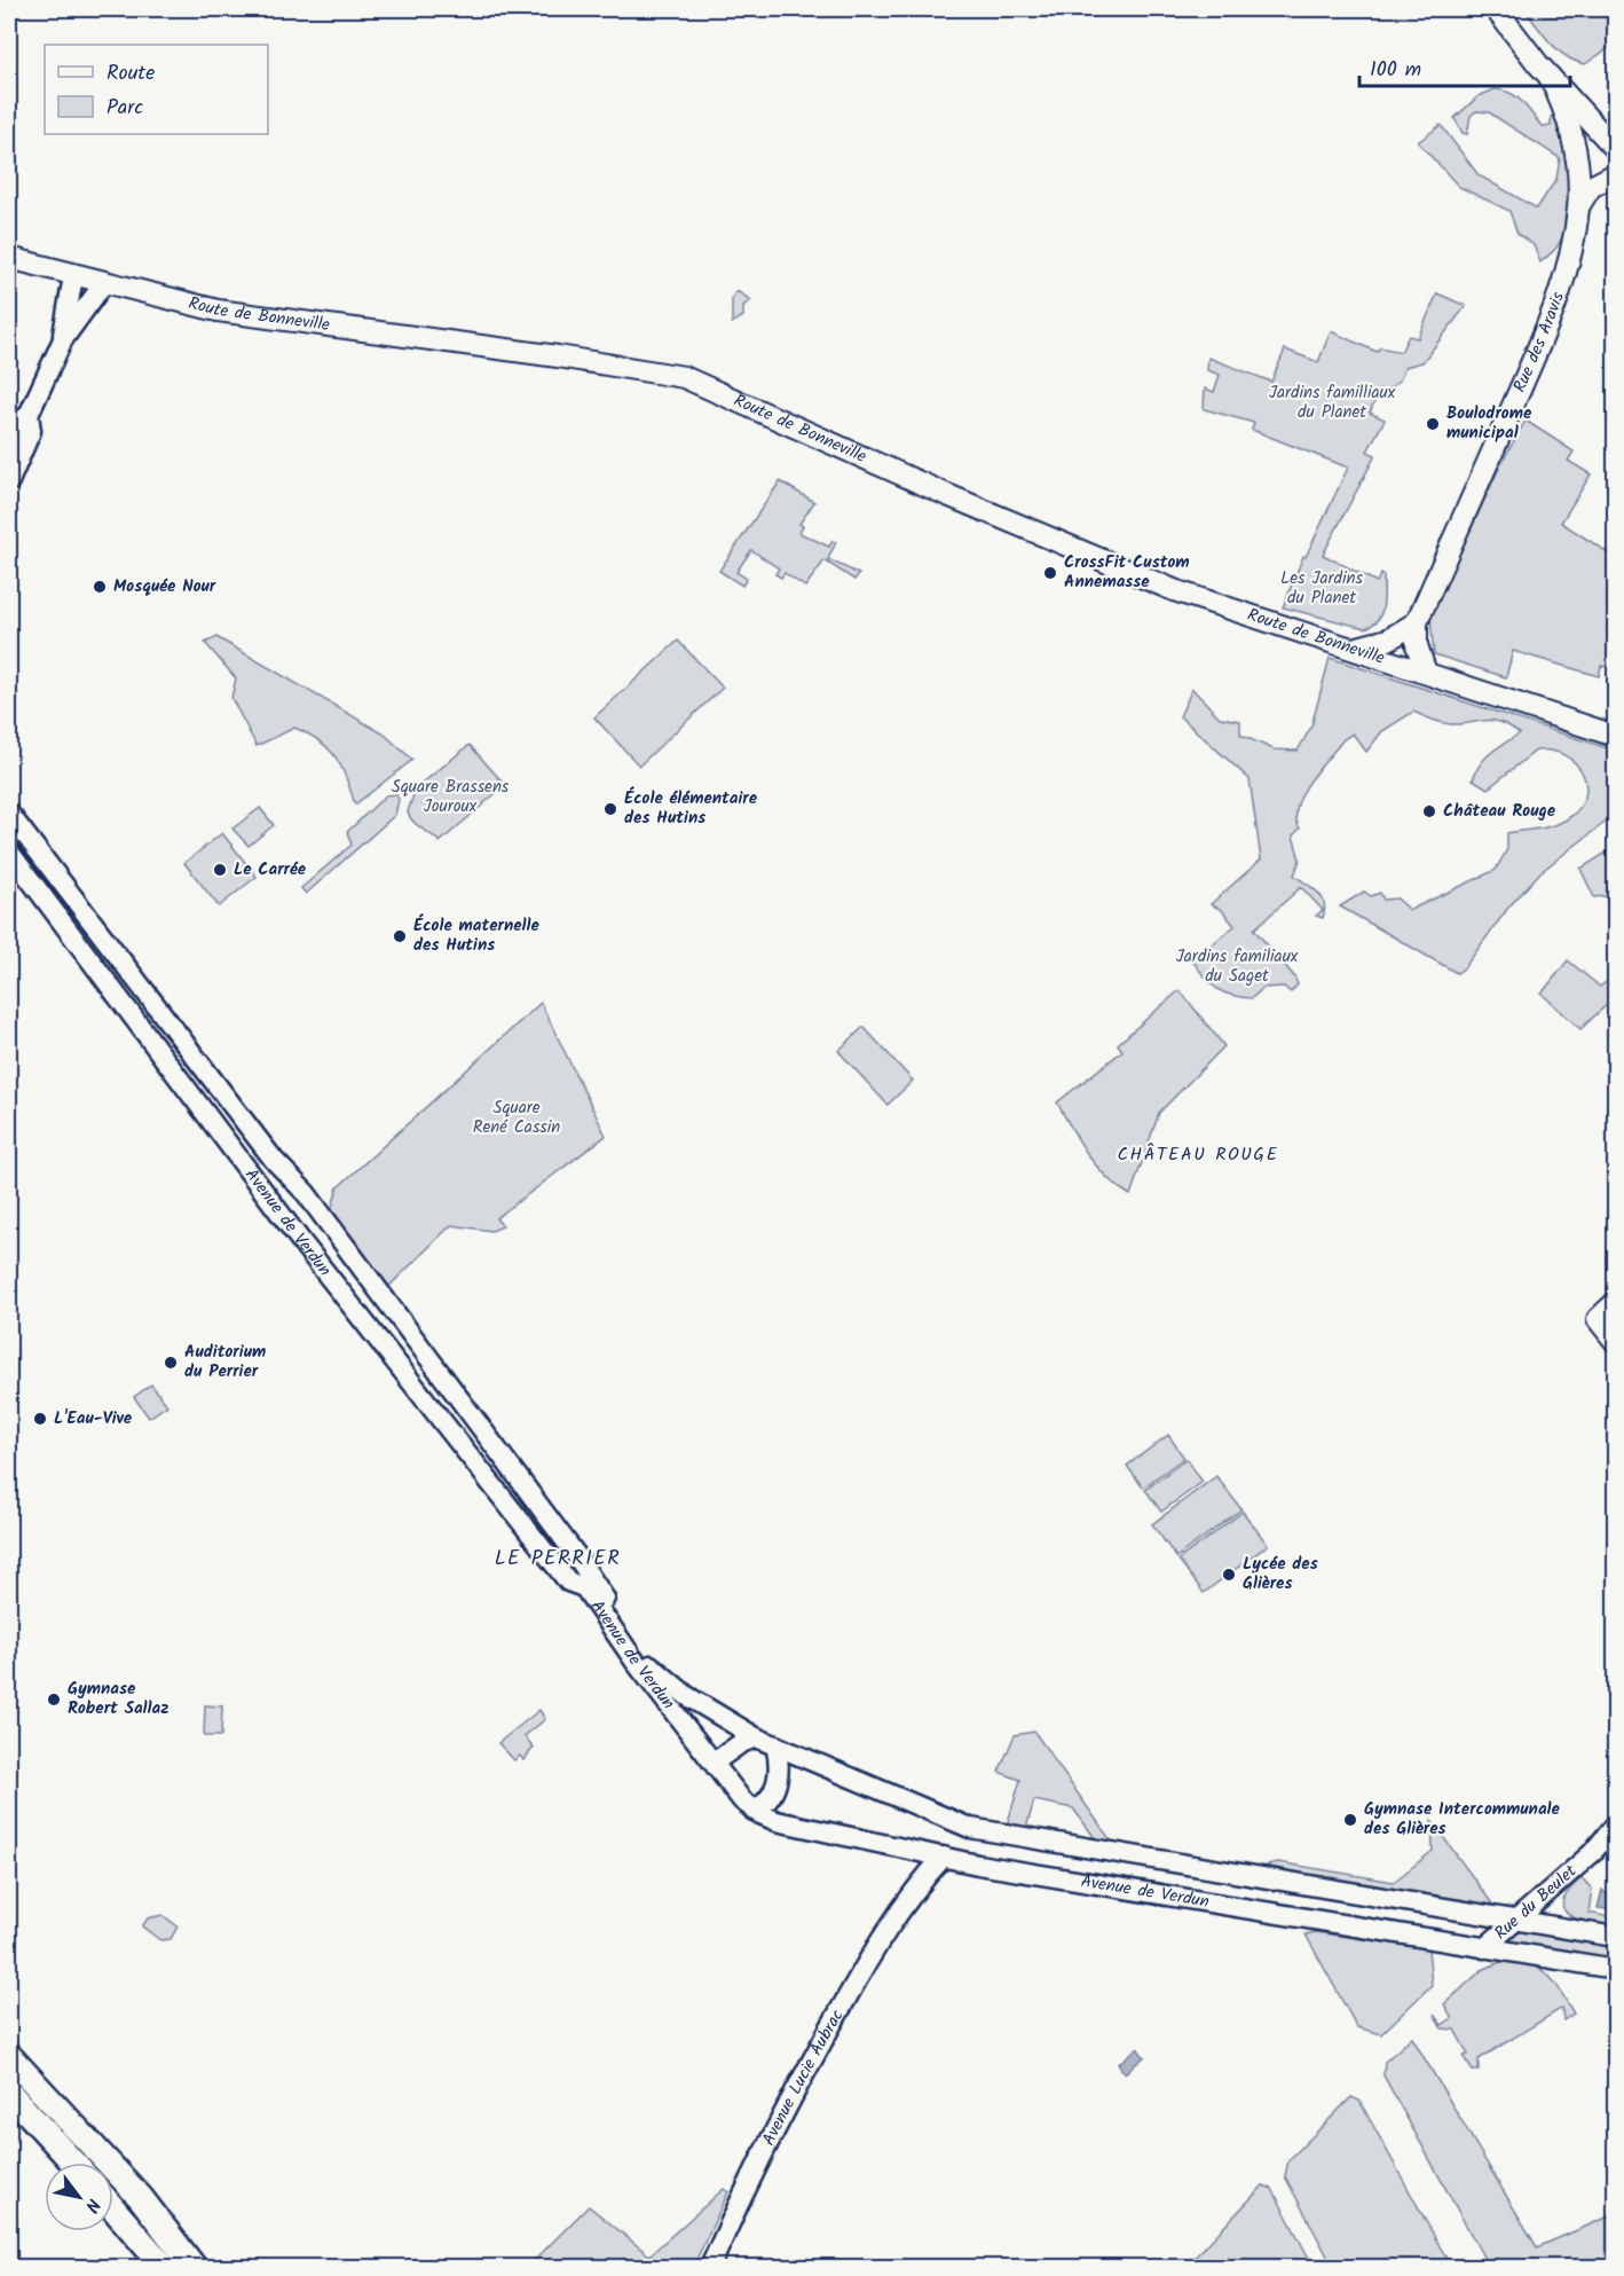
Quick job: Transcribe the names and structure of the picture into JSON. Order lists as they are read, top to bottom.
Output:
{
  "streets": {
    "main road": ["Route de Bonneville", "Rue des Aravis"],
    "street": ["Avenue de Verdun", "Rue du Beulet", "Avenue Lucie Aubrac"]
  },
  "crossings": [
    ["Avenue de Verdun", "Rue du Beulet"],
    ["Avenue de Verdun", "Avenue Lucie Aubrac"]
  ],
  "districts": ["CHÂTEAU ROUGE", "LE PERRIER"],
  "parks": [
    "Jardins familliaux du Planet",
    "Les Jardins du Planet",
    "Square Brassens Jouroux",
    "Jardins familiaux du Saget",
    "Square René Cassin"
  ],
  "places": [
    "Boulodrome municipal",
    "CrossFit Custom Annemasse",
    "Mosquée Nour",
    "École élémentaire des Hutins",
    "Château Rouge",
    "Le Carrée",
    "École maternelle des Hutins",
    "Auditorium du Perrier",
    "L'Eau-Vive",
    "Lycée des Glières",
    "Gymnase Robert Sallaz",
    "Gymnase Intercommunale des Glières"
  ],
  "legend": ["Route", "Parc"],
  "scale_bar": "100 m",
  "north": "bottom right"
}
